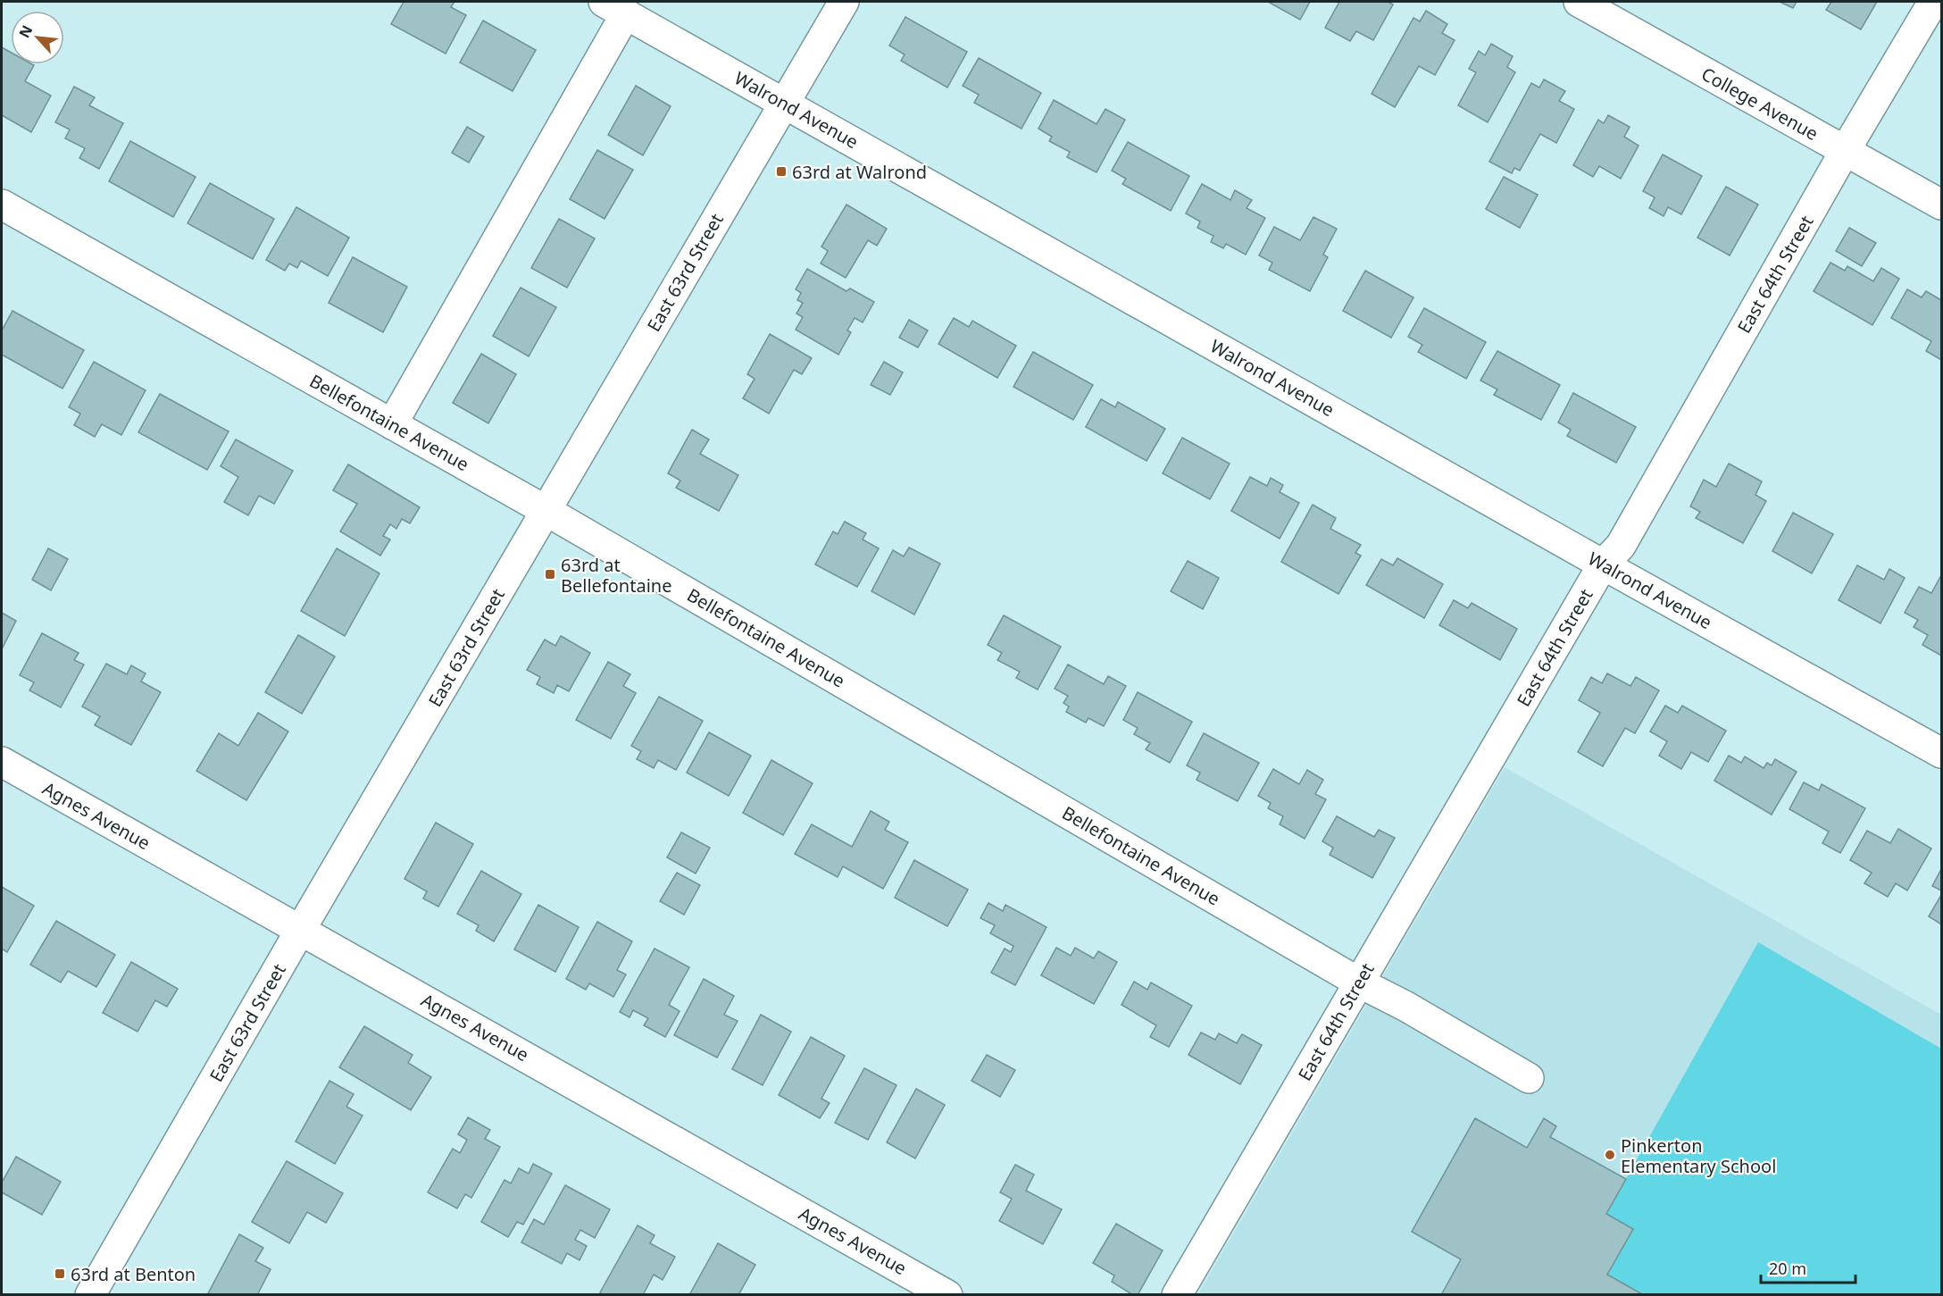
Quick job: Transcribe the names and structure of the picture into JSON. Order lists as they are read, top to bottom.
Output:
{
  "streets": {
    "street": [
      "College Avenue",
      "Walrond Avenue",
      "East 63rd Street",
      "East 64th Street",
      "Bellefontaine Avenue",
      "Agnes Avenue"
    ]
  },
  "crossings": [
    ["College Avenue", "East 64th Street"],
    ["Walrond Avenue", "East 63rd Street"],
    ["Walrond Avenue", "East 64th Street"],
    ["East 63rd Street", "Bellefontaine Avenue"],
    ["East 63rd Street", "Agnes Avenue"],
    ["East 64th Street", "Bellefontaine Avenue"]
  ],
  "places": {
    "transit": ["63rd at Walrond", "63rd at Bellefontaine", "63rd at Benton"],
    "other": ["Pinkerton Elementary School"]
  },
  "scale_bar": "20 m",
  "north": "top left"
}
